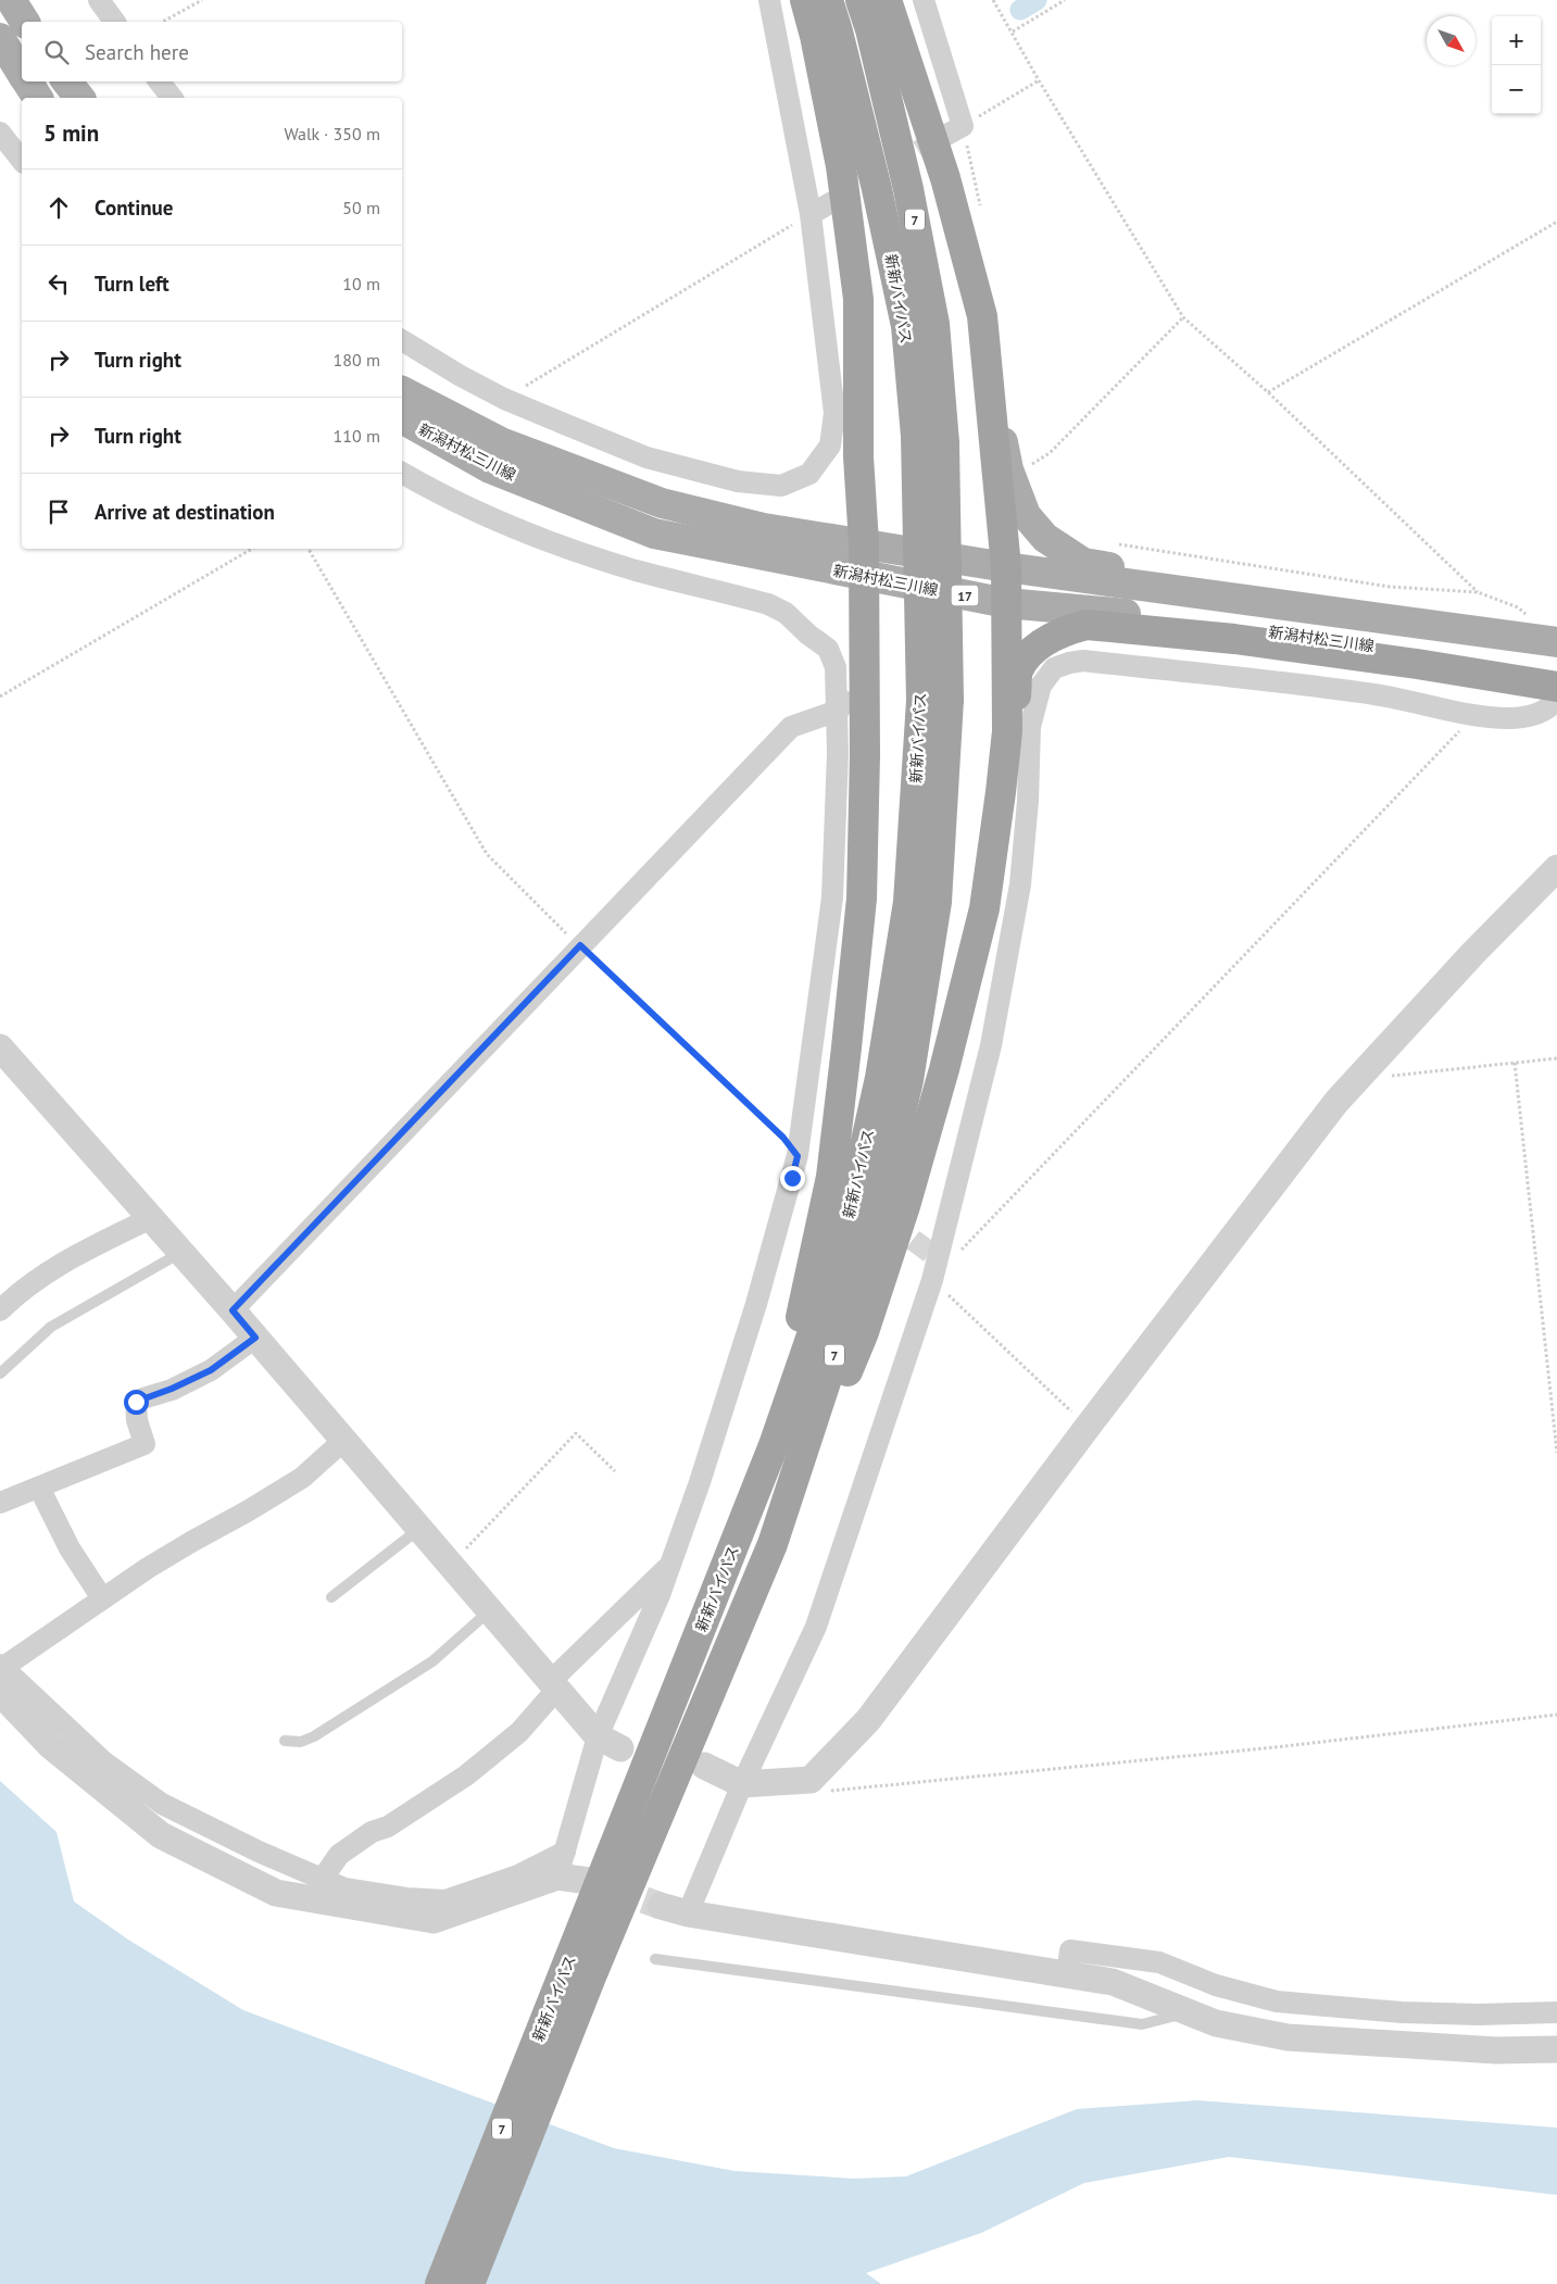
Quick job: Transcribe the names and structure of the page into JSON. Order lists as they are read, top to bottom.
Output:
{
  "streets": {
    "highway": ["7", "新新バイパス"],
    "main road": ["新潟村松三川線", "17"]
  },
  "north": "bottom right",
  "page": {
    "map_buttons": ["+", "−"],
    "search": "Search here",
    "heading": ["5 min", "Walk · 350 m"],
    "list": [
      ["Continue", "50 m"],
      ["Turn left", "10 m"],
      ["Turn right", "180 m"],
      ["Turn right", "110 m"],
      "Arrive at destination"
    ]
  }
}
